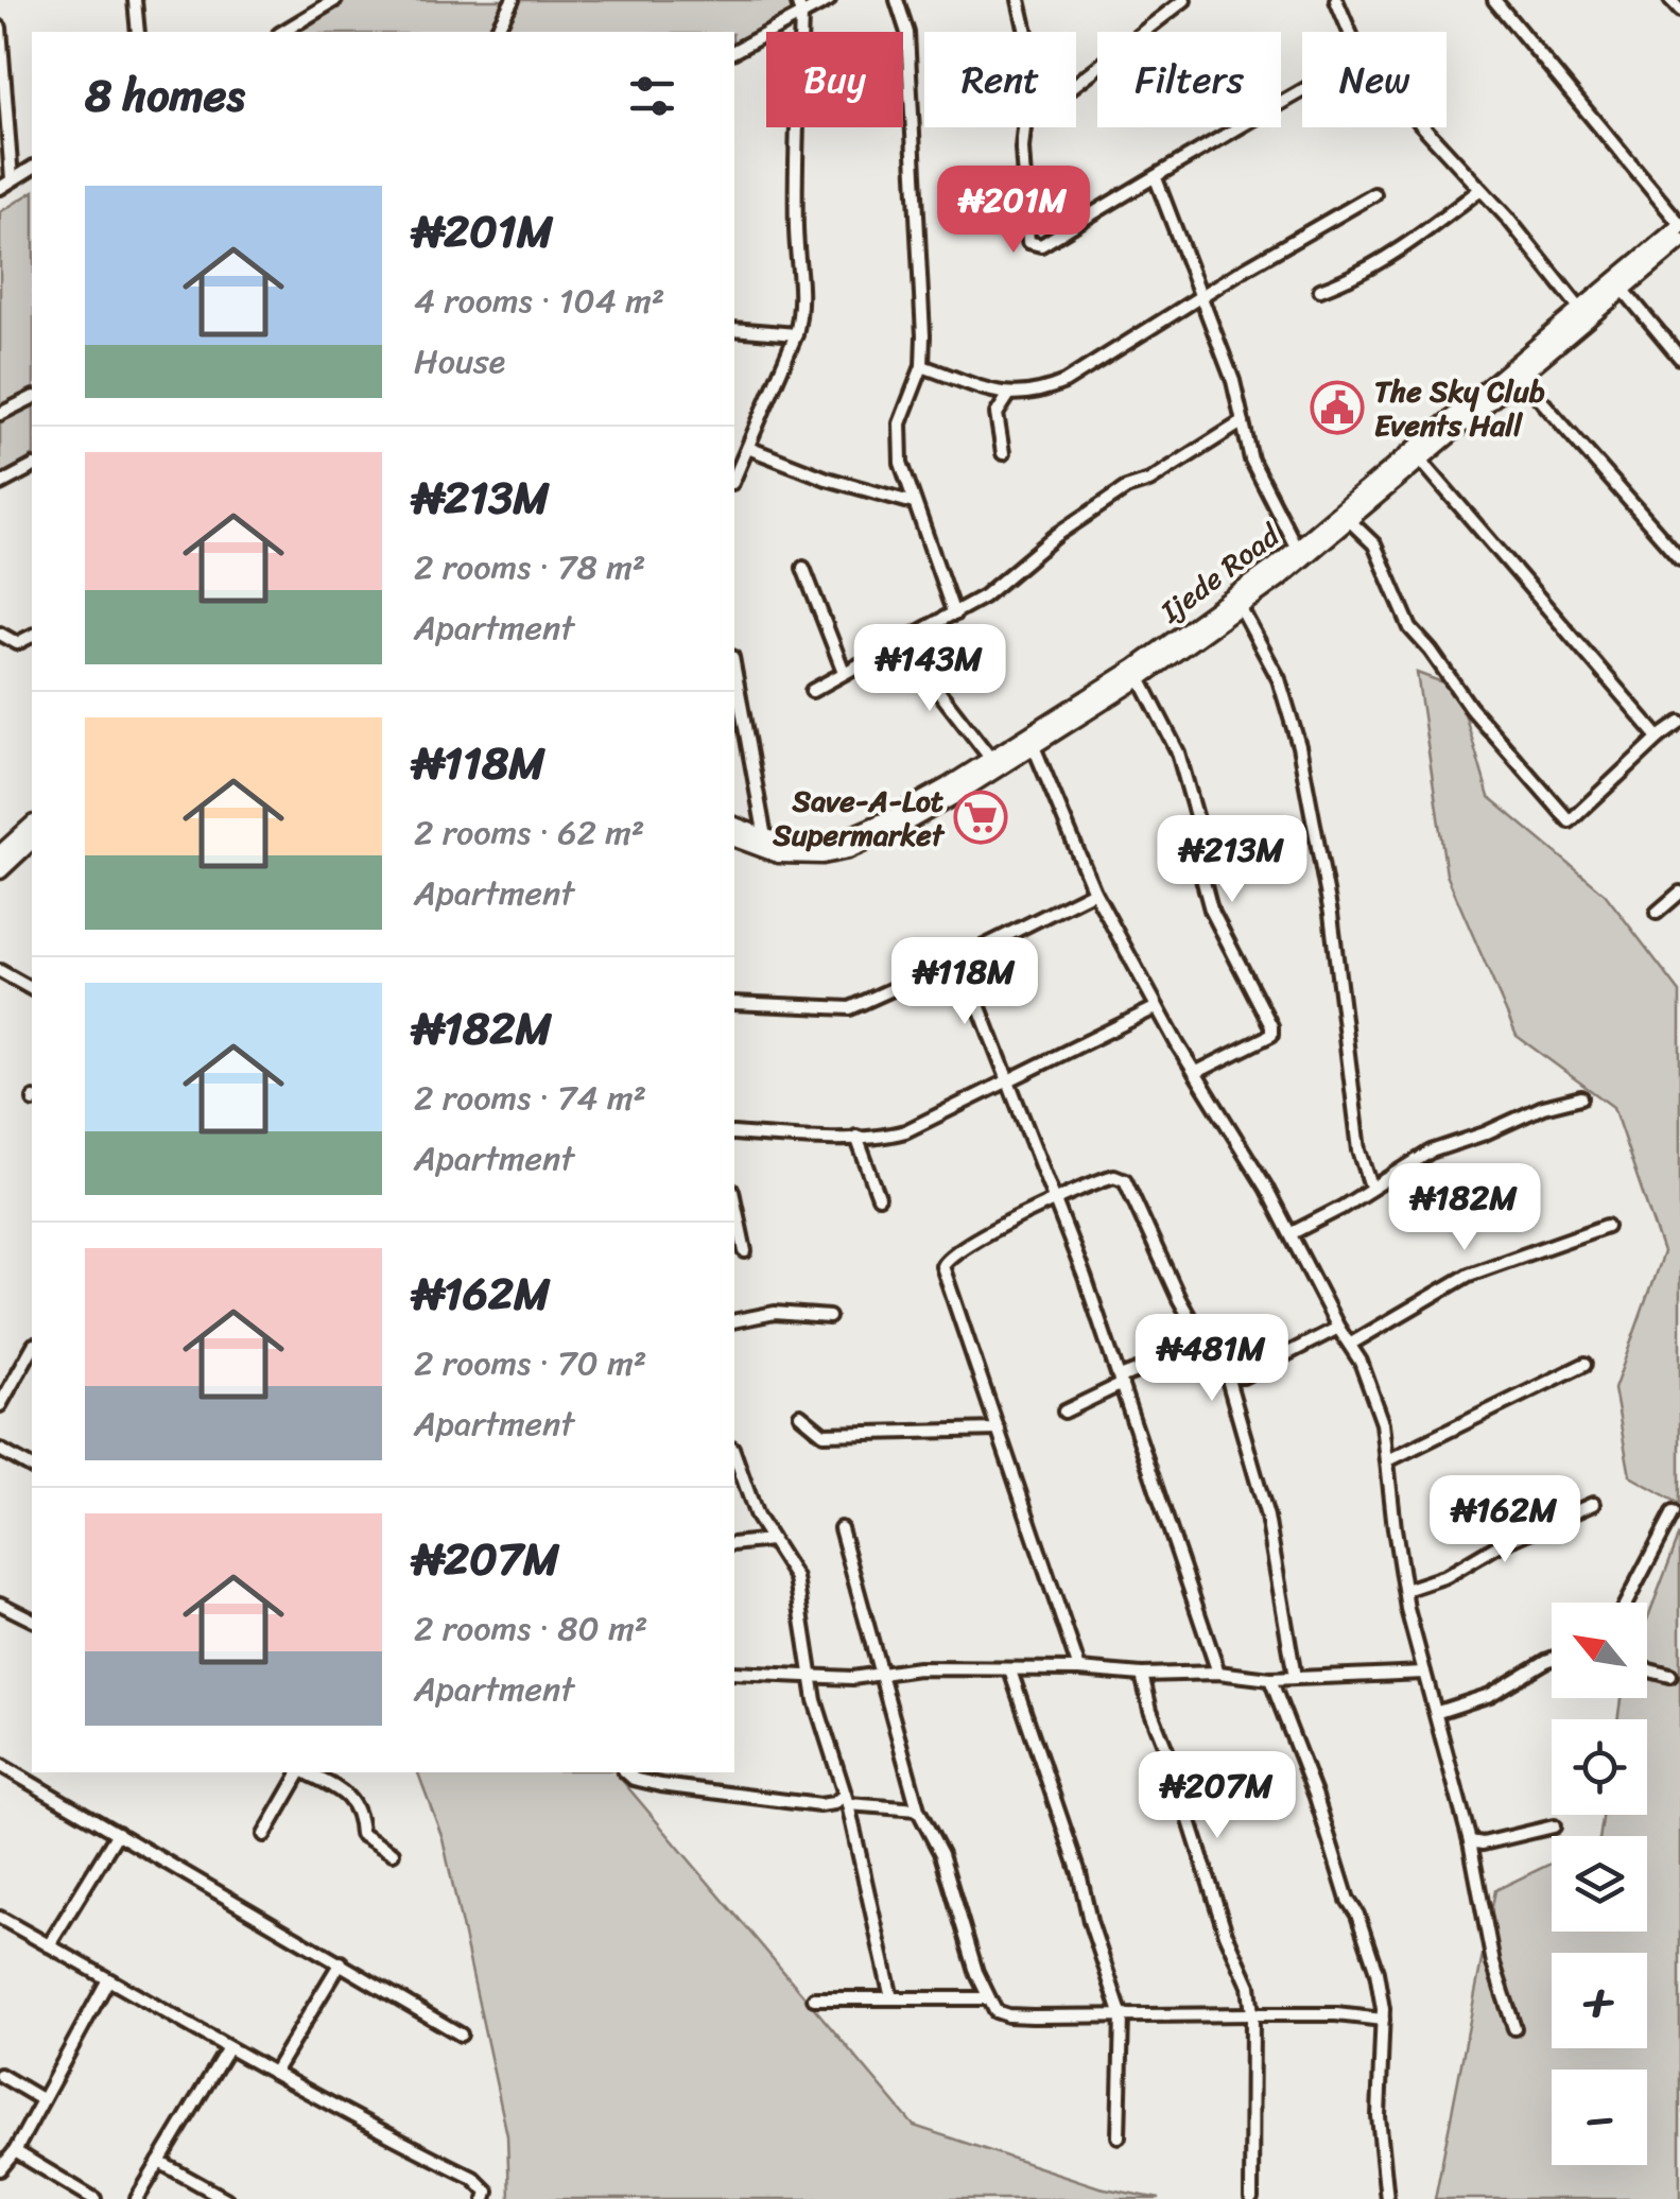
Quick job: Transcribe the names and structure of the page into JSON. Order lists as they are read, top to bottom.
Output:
{
  "streets": {
    "main road": ["Ijede Road"]
  },
  "places": {
    "public building": ["The Sky Club Events Hall"],
    "supermarket": ["Save-A-Lot Supermarket"]
  },
  "north": "top left",
  "page": {
    "chip": [
      "Buy",
      "Rent",
      "Filters",
      "New"
    ],
    "heading": "8 homes",
    "list": [
      {
        "name": "₦201M",
        "note": "4 rooms · 104 m² · House"
      },
      {
        "name": "₦213M",
        "note": "2 rooms · 78 m² · Apartment"
      },
      {
        "name": "₦118M",
        "note": "2 rooms · 62 m² · Apartment"
      },
      {
        "name": "₦182M",
        "note": "2 rooms · 74 m² · Apartment"
      },
      {
        "name": "₦162M",
        "note": "2 rooms · 70 m² · Apartment"
      },
      {
        "name": "₦207M",
        "note": "2 rooms · 80 m² · Apartment"
      }
    ],
    "price": [
      "₦201M",
      "₦143M",
      "₦213M",
      "₦118M",
      "₦182M",
      "₦481M",
      "₦162M",
      "₦207M"
    ],
    "map_buttons": ["+", "−"]
  }
}
